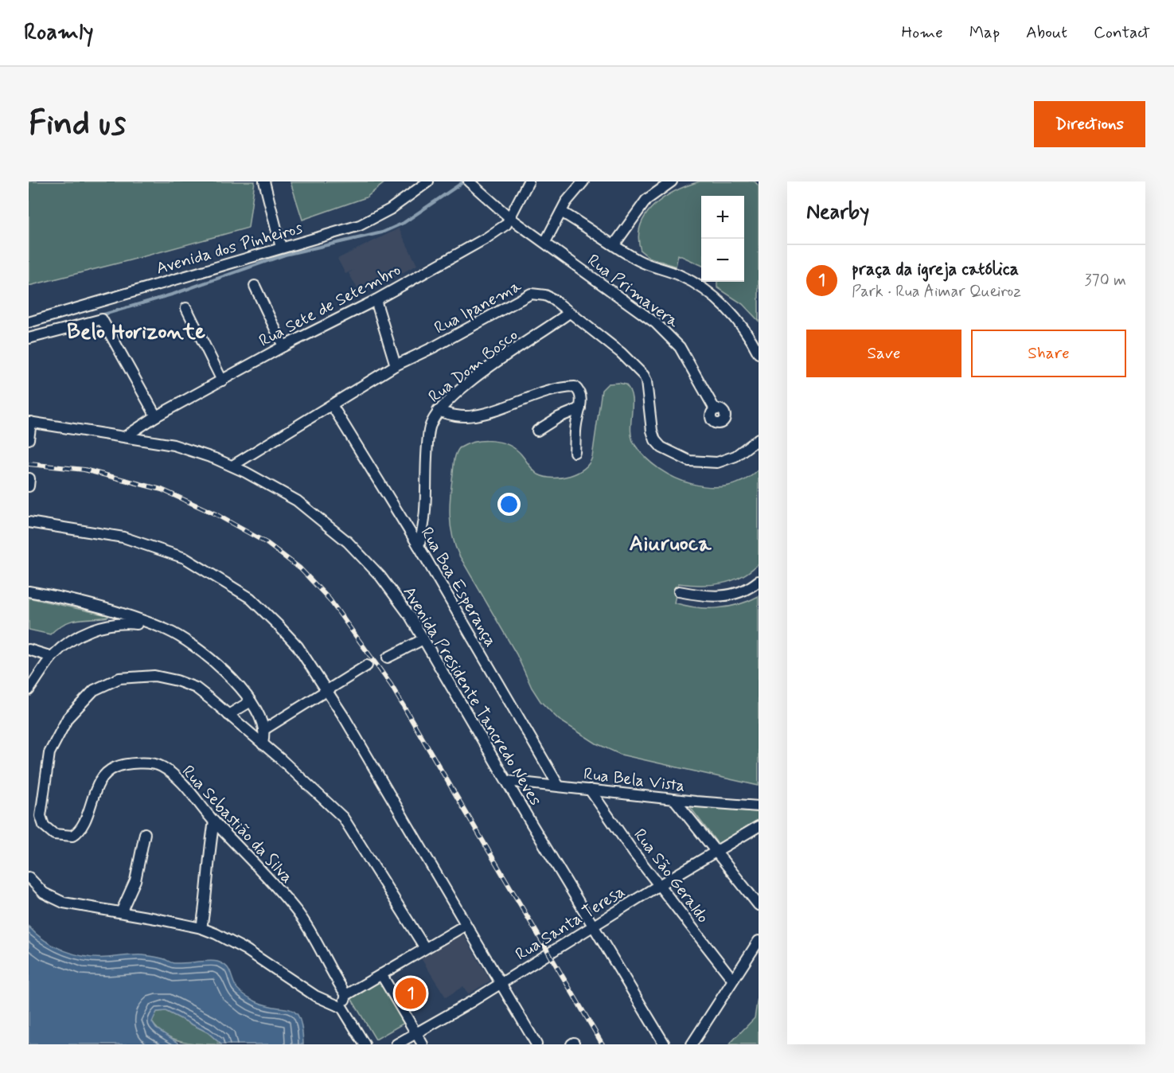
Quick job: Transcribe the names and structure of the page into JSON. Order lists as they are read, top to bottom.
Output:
{
  "streets": {
    "street": [
      "Avenida dos Pinheiros",
      "Rua Primavera",
      "Rua Sete de Setembro",
      "Rua Ipanema",
      "Rua Dom Bosco",
      "Rua Boa Esperança",
      "Avenida Presidente Tancredo Neves",
      "Rua Bela Vista",
      "Rua Sebastião da Silva",
      "Rua São Geraldo",
      "Rua Santa Teresa"
    ]
  },
  "crossings": [
    ["Rua Primavera", "Rua Sete de Setembro"],
    ["Rua Sete de Setembro", "Avenida Presidente Tancredo Neves"],
    ["Rua Ipanema", "Rua Dom Bosco"],
    ["Rua Ipanema", "Rua Boa Esperança"],
    ["Rua Ipanema", "Avenida Presidente Tancredo Neves"],
    ["Rua Dom Bosco", "Rua Boa Esperança"],
    ["Rua Boa Esperança", "Rua Bela Vista"],
    ["Avenida Presidente Tancredo Neves", "Rua Bela Vista"],
    ["Avenida Presidente Tancredo Neves", "Rua Santa Teresa"],
    ["Rua Bela Vista", "Rua São Geraldo"],
    ["Rua São Geraldo", "Rua Santa Teresa"]
  ],
  "districts": ["Belo Horizonte", "Aiuruoca"],
  "page": {
    "header": "Roamly",
    "nav": [
      "Home",
      "Map",
      "About",
      "Contact"
    ],
    "buttons": [
      "Directions",
      ["Save", "Share"]
    ],
    "title": "Find us",
    "heading": "Nearby",
    "map_buttons": ["+", "−"],
    "list": [
      {
        "mark": "1",
        "name": "praça da igreja católica",
        "note": "Park · Rua Aimar Queiroz",
        "value": "370 m"
      }
    ],
    "pins": "1"
  }
}
